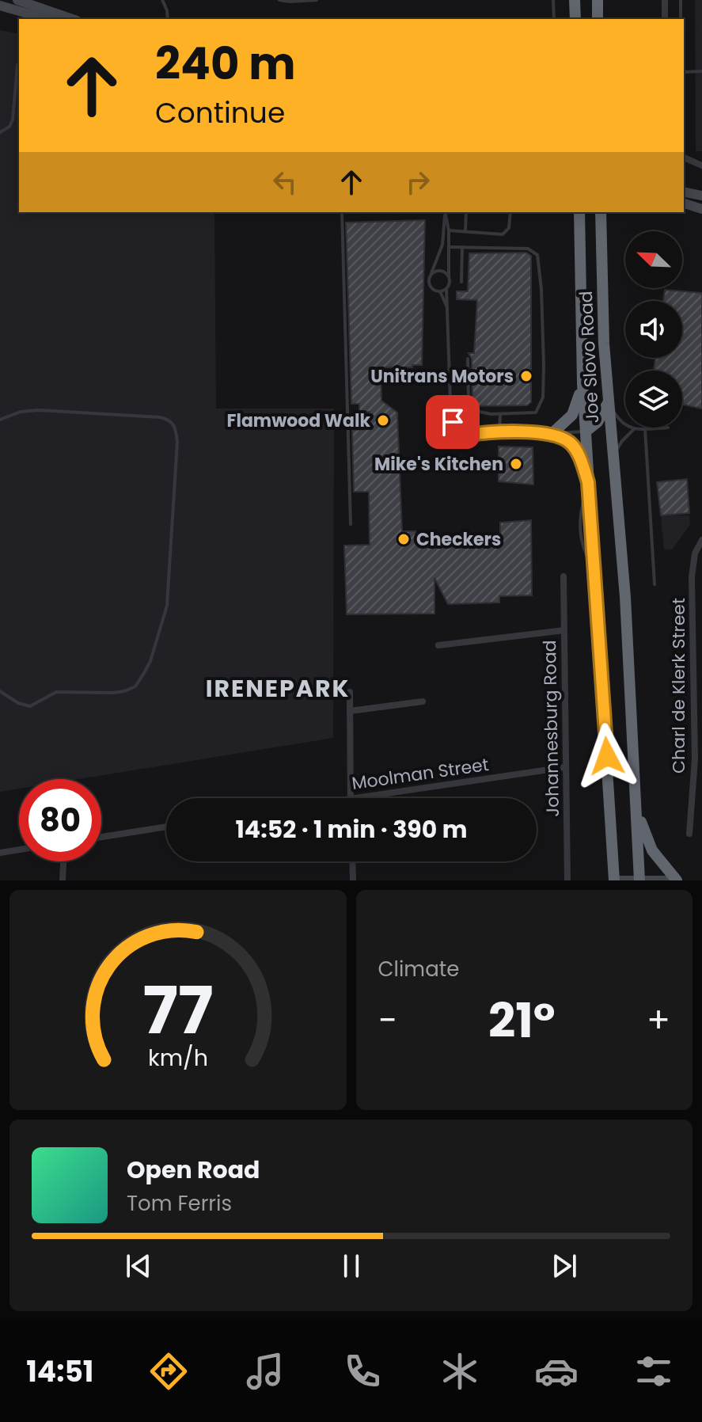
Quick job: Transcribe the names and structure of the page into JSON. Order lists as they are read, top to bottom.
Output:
{
  "streets": {
    "highway": ["Joe Slovo Road"],
    "street": ["Charl de Klerk Street", "Johannesburg Road", "Moolman Street"]
  },
  "crossings": [
    ["Johannesburg Road", "Moolman Street"]
  ],
  "districts": ["IRENEPARK"],
  "places": [
    "Unitrans Motors",
    "Flamwood Walk",
    "Mike's Kitchen",
    "Checkers"
  ],
  "north": "top left",
  "page": {
    "turn": ["240 m", "Continue"],
    "limit": "80",
    "trip": "14:52 · 1 min · 390 m",
    "tile": "Climate",
    "heat": ["−", "21°", "+"],
    "song": ["Open Road", "Tom Ferris"],
    "tabs": "14:51",
    "gauge": ["77", "km/h"]
  }
}
